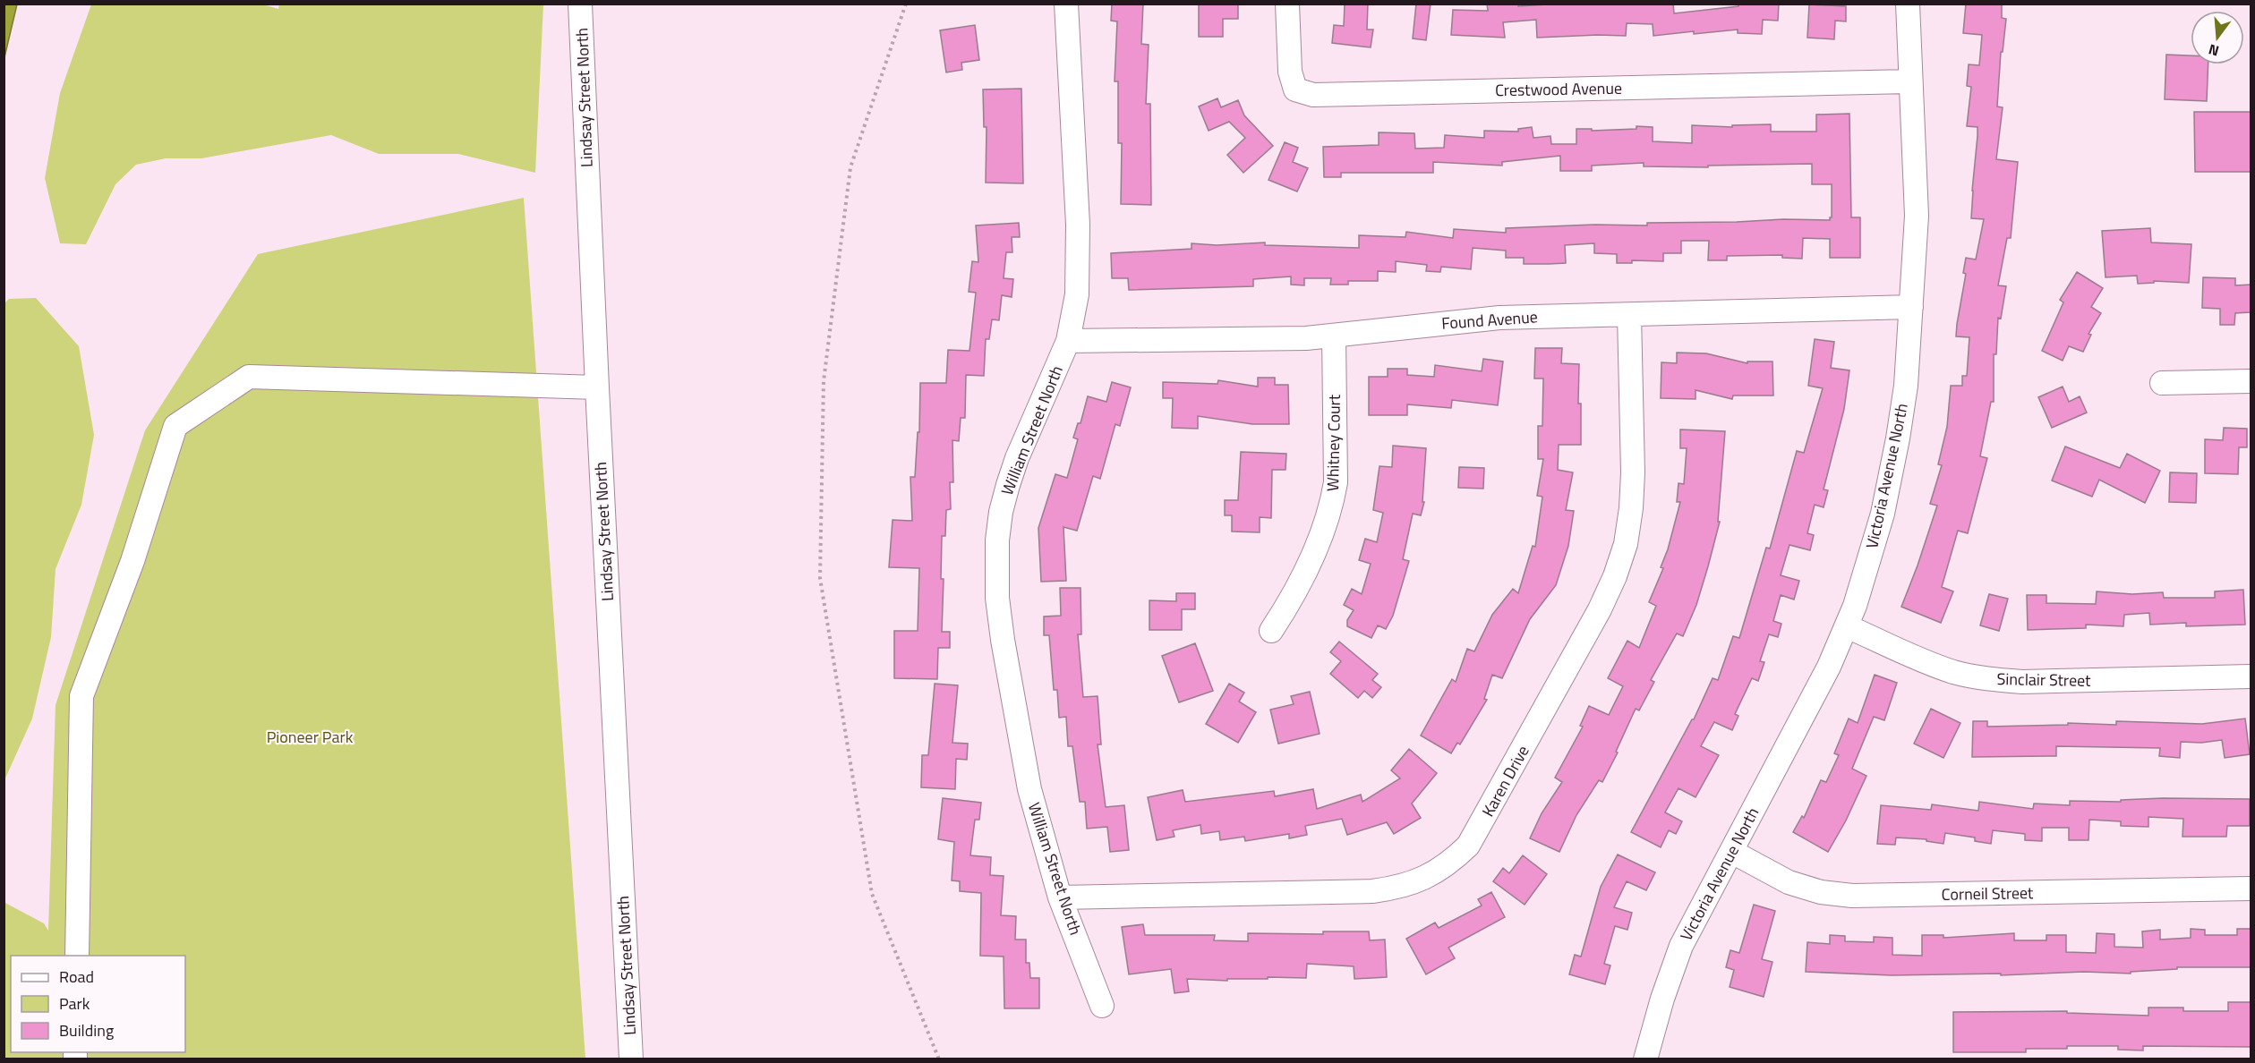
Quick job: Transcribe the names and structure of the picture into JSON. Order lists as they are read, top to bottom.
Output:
{
  "streets": {
    "street": [
      "Crestwood Avenue",
      "Lindsay Street North",
      "Found Avenue",
      "William Street North",
      "Whitney Court",
      "Victoria Avenue North",
      "Sinclair Street",
      "Karen Drive",
      "Corneil Street"
    ]
  },
  "crossings": [
    ["Crestwood Avenue", "Victoria Avenue North"],
    ["Found Avenue", "William Street North"],
    ["Found Avenue", "Whitney Court"],
    ["Found Avenue", "Victoria Avenue North"],
    ["Found Avenue", "Karen Drive"],
    ["William Street North", "Karen Drive"],
    ["Victoria Avenue North", "Sinclair Street"],
    ["Victoria Avenue North", "Corneil Street"]
  ],
  "parks": ["Pioneer Park"],
  "legend": ["Road", "Park", "Building"],
  "north": "bottom"
}
